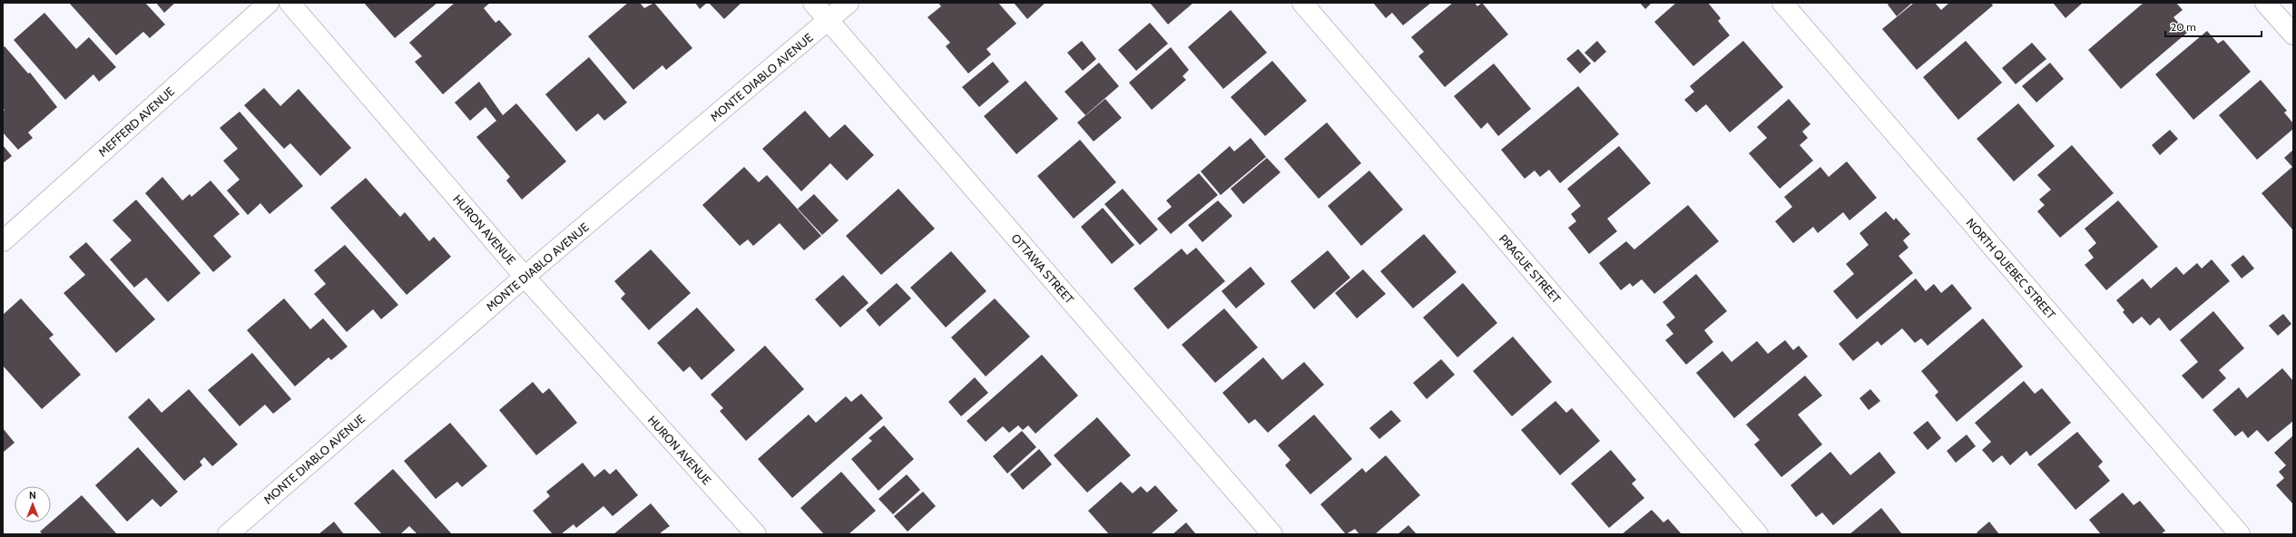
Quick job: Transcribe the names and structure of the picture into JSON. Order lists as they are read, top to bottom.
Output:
{
  "streets": {
    "street": [
      "MONTE DIABLO AVENUE",
      "MEFFERD AVENUE",
      "HURON AVENUE",
      "OTTAWA STREET",
      "PRAGUE STREET",
      "NORTH QUEBEC STREET"
    ]
  },
  "crossings": [
    ["MONTE DIABLO AVENUE", "HURON AVENUE"],
    ["MONTE DIABLO AVENUE", "OTTAWA STREET"]
  ],
  "scale_bar": "20 m",
  "north": "top"
}
